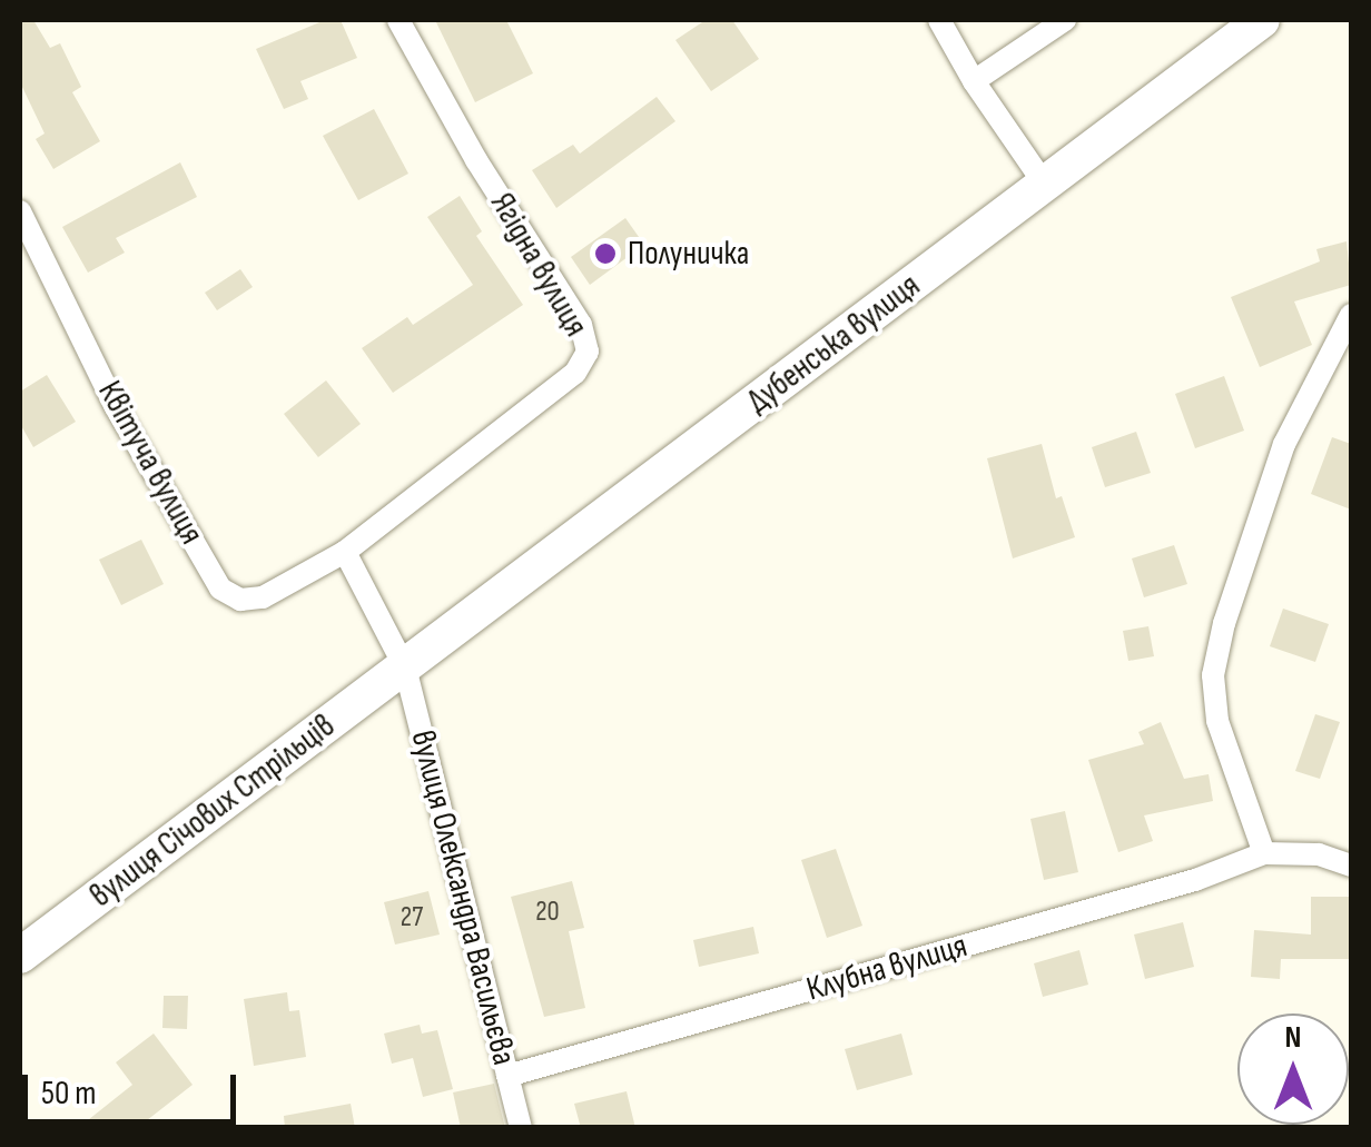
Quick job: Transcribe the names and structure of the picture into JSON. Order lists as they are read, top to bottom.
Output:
{
  "streets": {
    "main road": ["Дубенська вулиця", "вулиця Січових Стрільців"],
    "street": [
      "Ягідна вулиця",
      "Квітуча вулиця",
      "вулиця Олександра Васильєва",
      "Клубна вулиця"
    ]
  },
  "crossings": [
    ["Ягідна вулиця", "Квітуча вулиця"],
    ["Ягідна вулиця", "вулиця Олександра Васильєва"],
    ["Дубенська вулиця", "вулиця Січових Стрільців"],
    ["Дубенська вулиця", "вулиця Олександра Васильєва"],
    ["Квітуча вулиця", "вулиця Олександра Васильєва"],
    ["вулиця Січових Стрільців", "вулиця Олександра Васильєва"],
    ["вулиця Олександра Васильєва", "Клубна вулиця"]
  ],
  "places": ["Полуничка"],
  "house_numbers": ["20", "27"],
  "scale_bar": "50 m",
  "north": "top"
}
